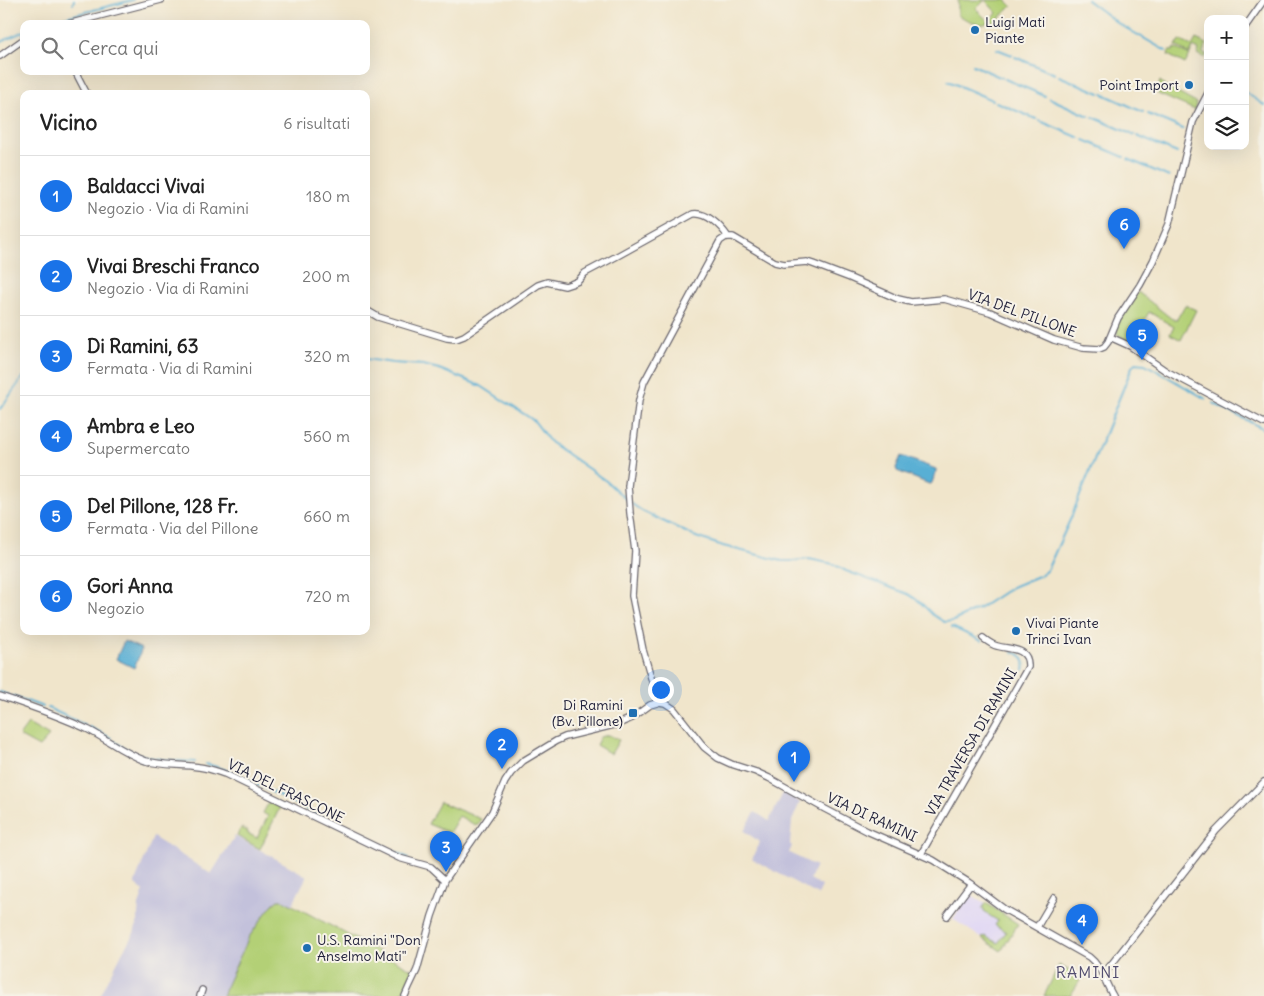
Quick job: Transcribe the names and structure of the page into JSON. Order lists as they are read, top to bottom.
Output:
{
  "streets": {
    "street": [
      "VIA DEL PILLONE",
      "VIA TRAVERSA DI RAMINI",
      "VIA DEL FRASCONE",
      "VIA DI RAMINI"
    ]
  },
  "crossings": [
    ["VIA TRAVERSA DI RAMINI", "VIA DI RAMINI"]
  ],
  "districts": ["RAMINI"],
  "places": {
    "other": [
      "Luigi Mati Piante",
      "Point Import",
      "Vivai Piante Trinci Ivan",
      "U.S. Ramini \"Don Anselmo Mati\""
    ],
    "transit": ["Di Ramini (Bv. Pillone)"]
  },
  "page": {
    "map_buttons": ["+", "−"],
    "search": "Cerca qui",
    "heading": ["Vicino", "6 risultati"],
    "list": [
      {
        "mark": "1",
        "name": "Baldacci Vivai",
        "note": "Negozio · Via di Ramini",
        "value": "180 m"
      },
      {
        "mark": "2",
        "name": "Vivai Breschi Franco",
        "note": "Negozio · Via di Ramini",
        "value": "200 m"
      },
      {
        "mark": "3",
        "name": "Di Ramini, 63",
        "note": "Fermata · Via di Ramini",
        "value": "320 m"
      },
      {
        "mark": "4",
        "name": "Ambra e Leo",
        "note": "Supermercato",
        "value": "560 m"
      },
      {
        "mark": "5",
        "name": "Del Pillone, 128 Fr.",
        "note": "Fermata · Via del Pillone",
        "value": "660 m"
      },
      {
        "mark": "6",
        "name": "Gori Anna",
        "note": "Negozio",
        "value": "720 m"
      }
    ],
    "pins": [
      "6",
      "5",
      "2",
      "1",
      "3",
      "4"
    ]
  }
}
